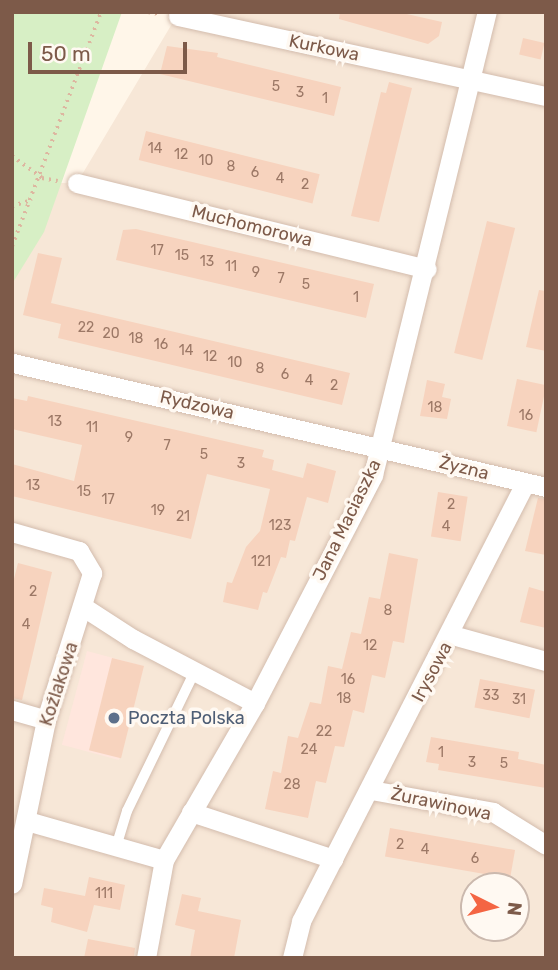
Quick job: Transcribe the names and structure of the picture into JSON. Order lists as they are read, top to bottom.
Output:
{
  "streets": {
    "street": [
      "Kurkowa",
      "Muchomorowa",
      "Rydzowa",
      "Żyzna",
      "Jana Maciaszka",
      "Irysowa",
      "Koźlakowa",
      "Żurawinowa"
    ]
  },
  "crossings": [
    ["Kurkowa", "Jana Maciaszka"],
    ["Muchomorowa", "Jana Maciaszka"],
    ["Rydzowa", "Żyzna"],
    ["Rydzowa", "Jana Maciaszka"],
    ["Żyzna", "Jana Maciaszka"],
    ["Żyzna", "Irysowa"],
    ["Irysowa", "Żurawinowa"]
  ],
  "places": ["Poczta Polska"],
  "house_numbers": [
    "5",
    "3",
    "1",
    "14",
    "12",
    "10",
    "8",
    "6",
    "4",
    "2",
    "17",
    "15",
    "13",
    "11",
    "9",
    "7",
    "5",
    "1",
    "22",
    "20",
    "18",
    "16",
    "14",
    "12",
    "10",
    "8",
    "6",
    "4",
    "2",
    "18",
    "16",
    "13",
    "11",
    "9",
    "7",
    "5",
    "3",
    "13",
    "15",
    "17",
    "2",
    "19",
    "21",
    "123",
    "4",
    "121",
    "2",
    "8",
    "4",
    "12",
    "16",
    "33",
    "18",
    "31",
    "22",
    "24",
    "1",
    "3",
    "5",
    "28",
    "2",
    "4",
    "6",
    "111"
  ],
  "scale_bar": "50 m",
  "north": "right"
}
